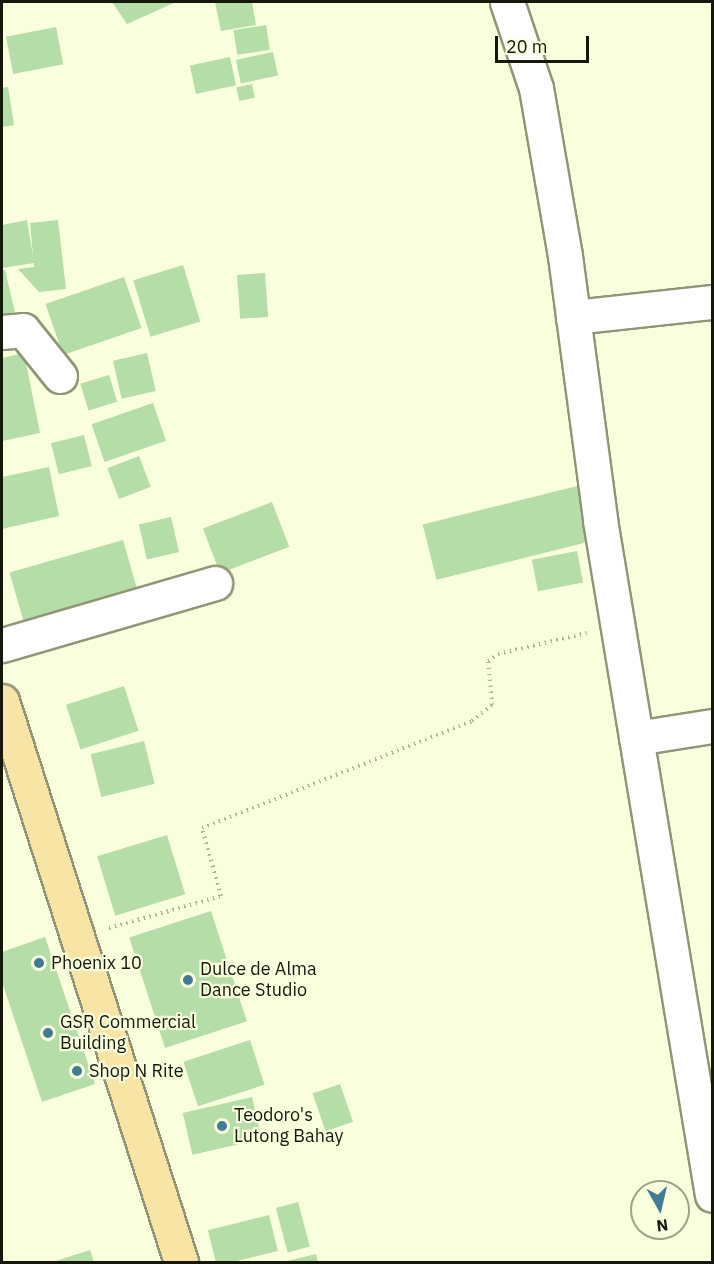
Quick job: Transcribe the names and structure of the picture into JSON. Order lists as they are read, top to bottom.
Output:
{
  "places": [
    "Phoenix 10",
    "Dulce de Alma Dance Studio",
    "GSR Commercial Building",
    "Shop N Rite",
    "Teodoro's Lutong Bahay"
  ],
  "scale_bar": "20 m",
  "north": "bottom"
}
